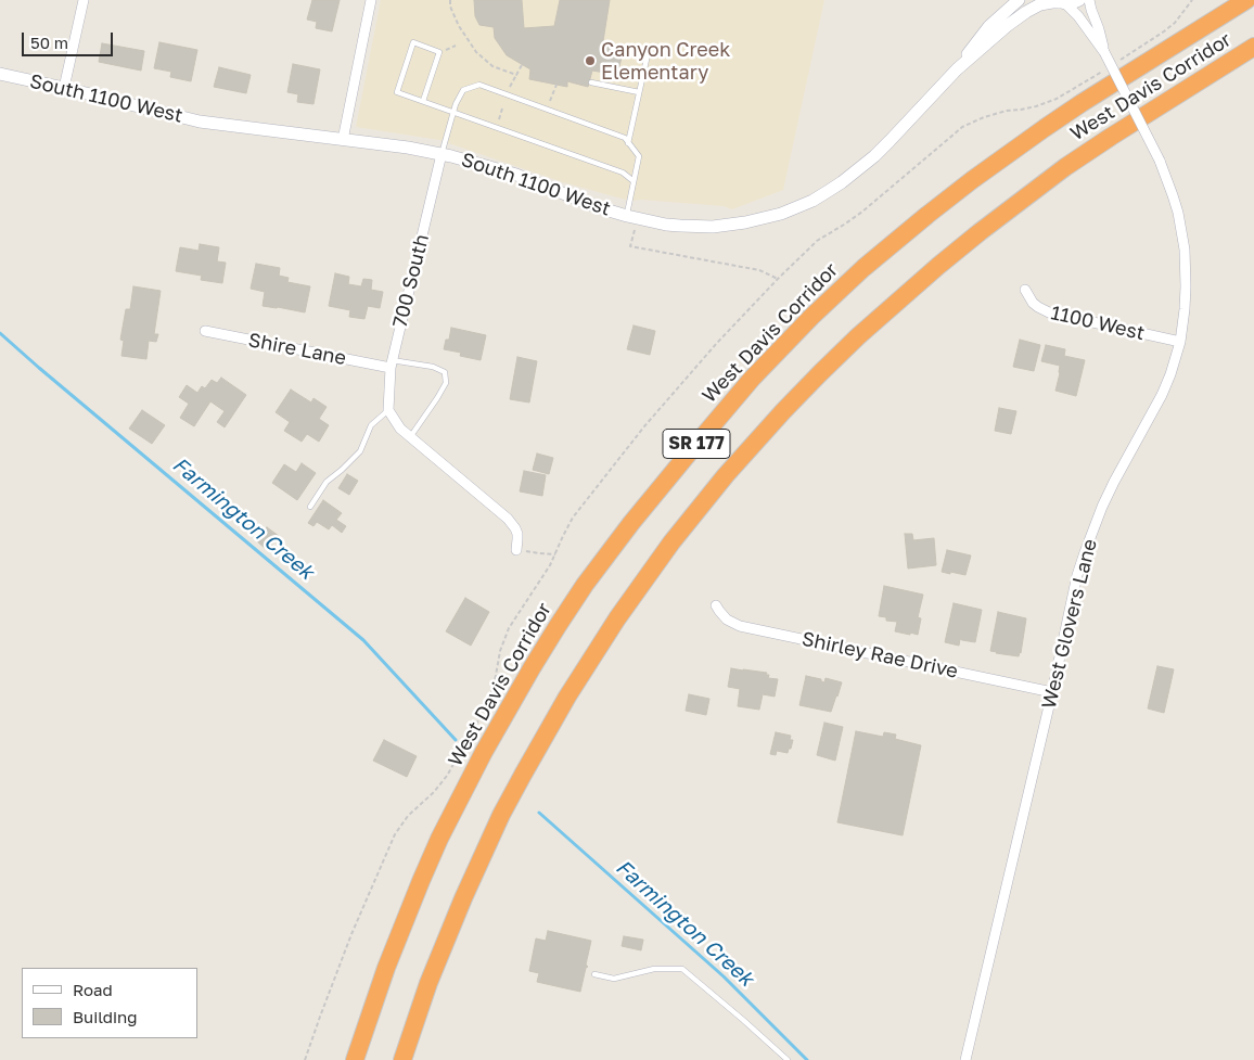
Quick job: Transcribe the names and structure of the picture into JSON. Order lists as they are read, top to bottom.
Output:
{
  "streets": {
    "highway": ["West Davis Corridor", "SR 177"],
    "street": [
      "South 1100 West",
      "700 South",
      "1100 West",
      "Shire Lane",
      "West Glovers Lane",
      "Shirley Rae Drive"
    ]
  },
  "crossings": [
    ["South 1100 West", "700 South"],
    ["South 1100 West", "West Glovers Lane"],
    ["700 South", "Shire Lane"],
    ["1100 West", "West Glovers Lane"],
    ["West Glovers Lane", "Shirley Rae Drive"]
  ],
  "water": ["Farmington Creek"],
  "places": ["Canyon Creek Elementary"],
  "legend": ["Road", "Building"],
  "scale_bar": "50 m"
}
